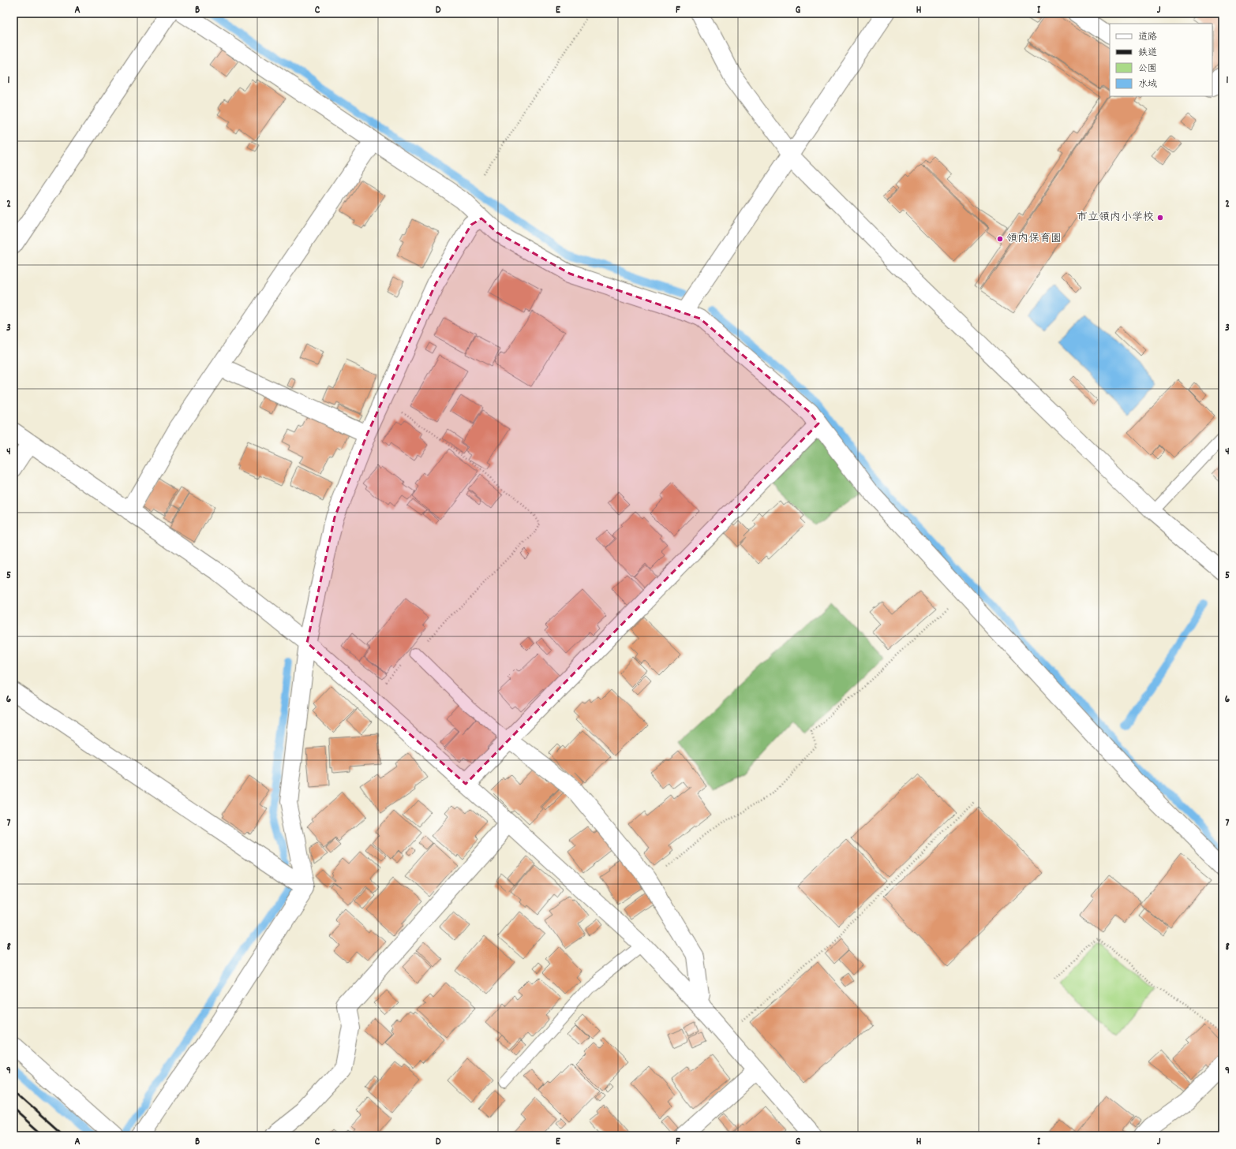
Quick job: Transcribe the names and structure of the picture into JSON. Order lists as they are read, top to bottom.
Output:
{
  "places": ["市立領内小学校", "領内保育園"],
  "legend": [
    "道路",
    "鉄道",
    "公園",
    "水域"
  ],
  "grid": {
    "columns": [
      "A",
      "B",
      "C",
      "D",
      "E",
      "F",
      "G",
      "H",
      "I",
      "J"
    ],
    "rows": [
      "1",
      "2",
      "3",
      "4",
      "5",
      "6",
      "7",
      "8",
      "9"
    ]
  }
}
